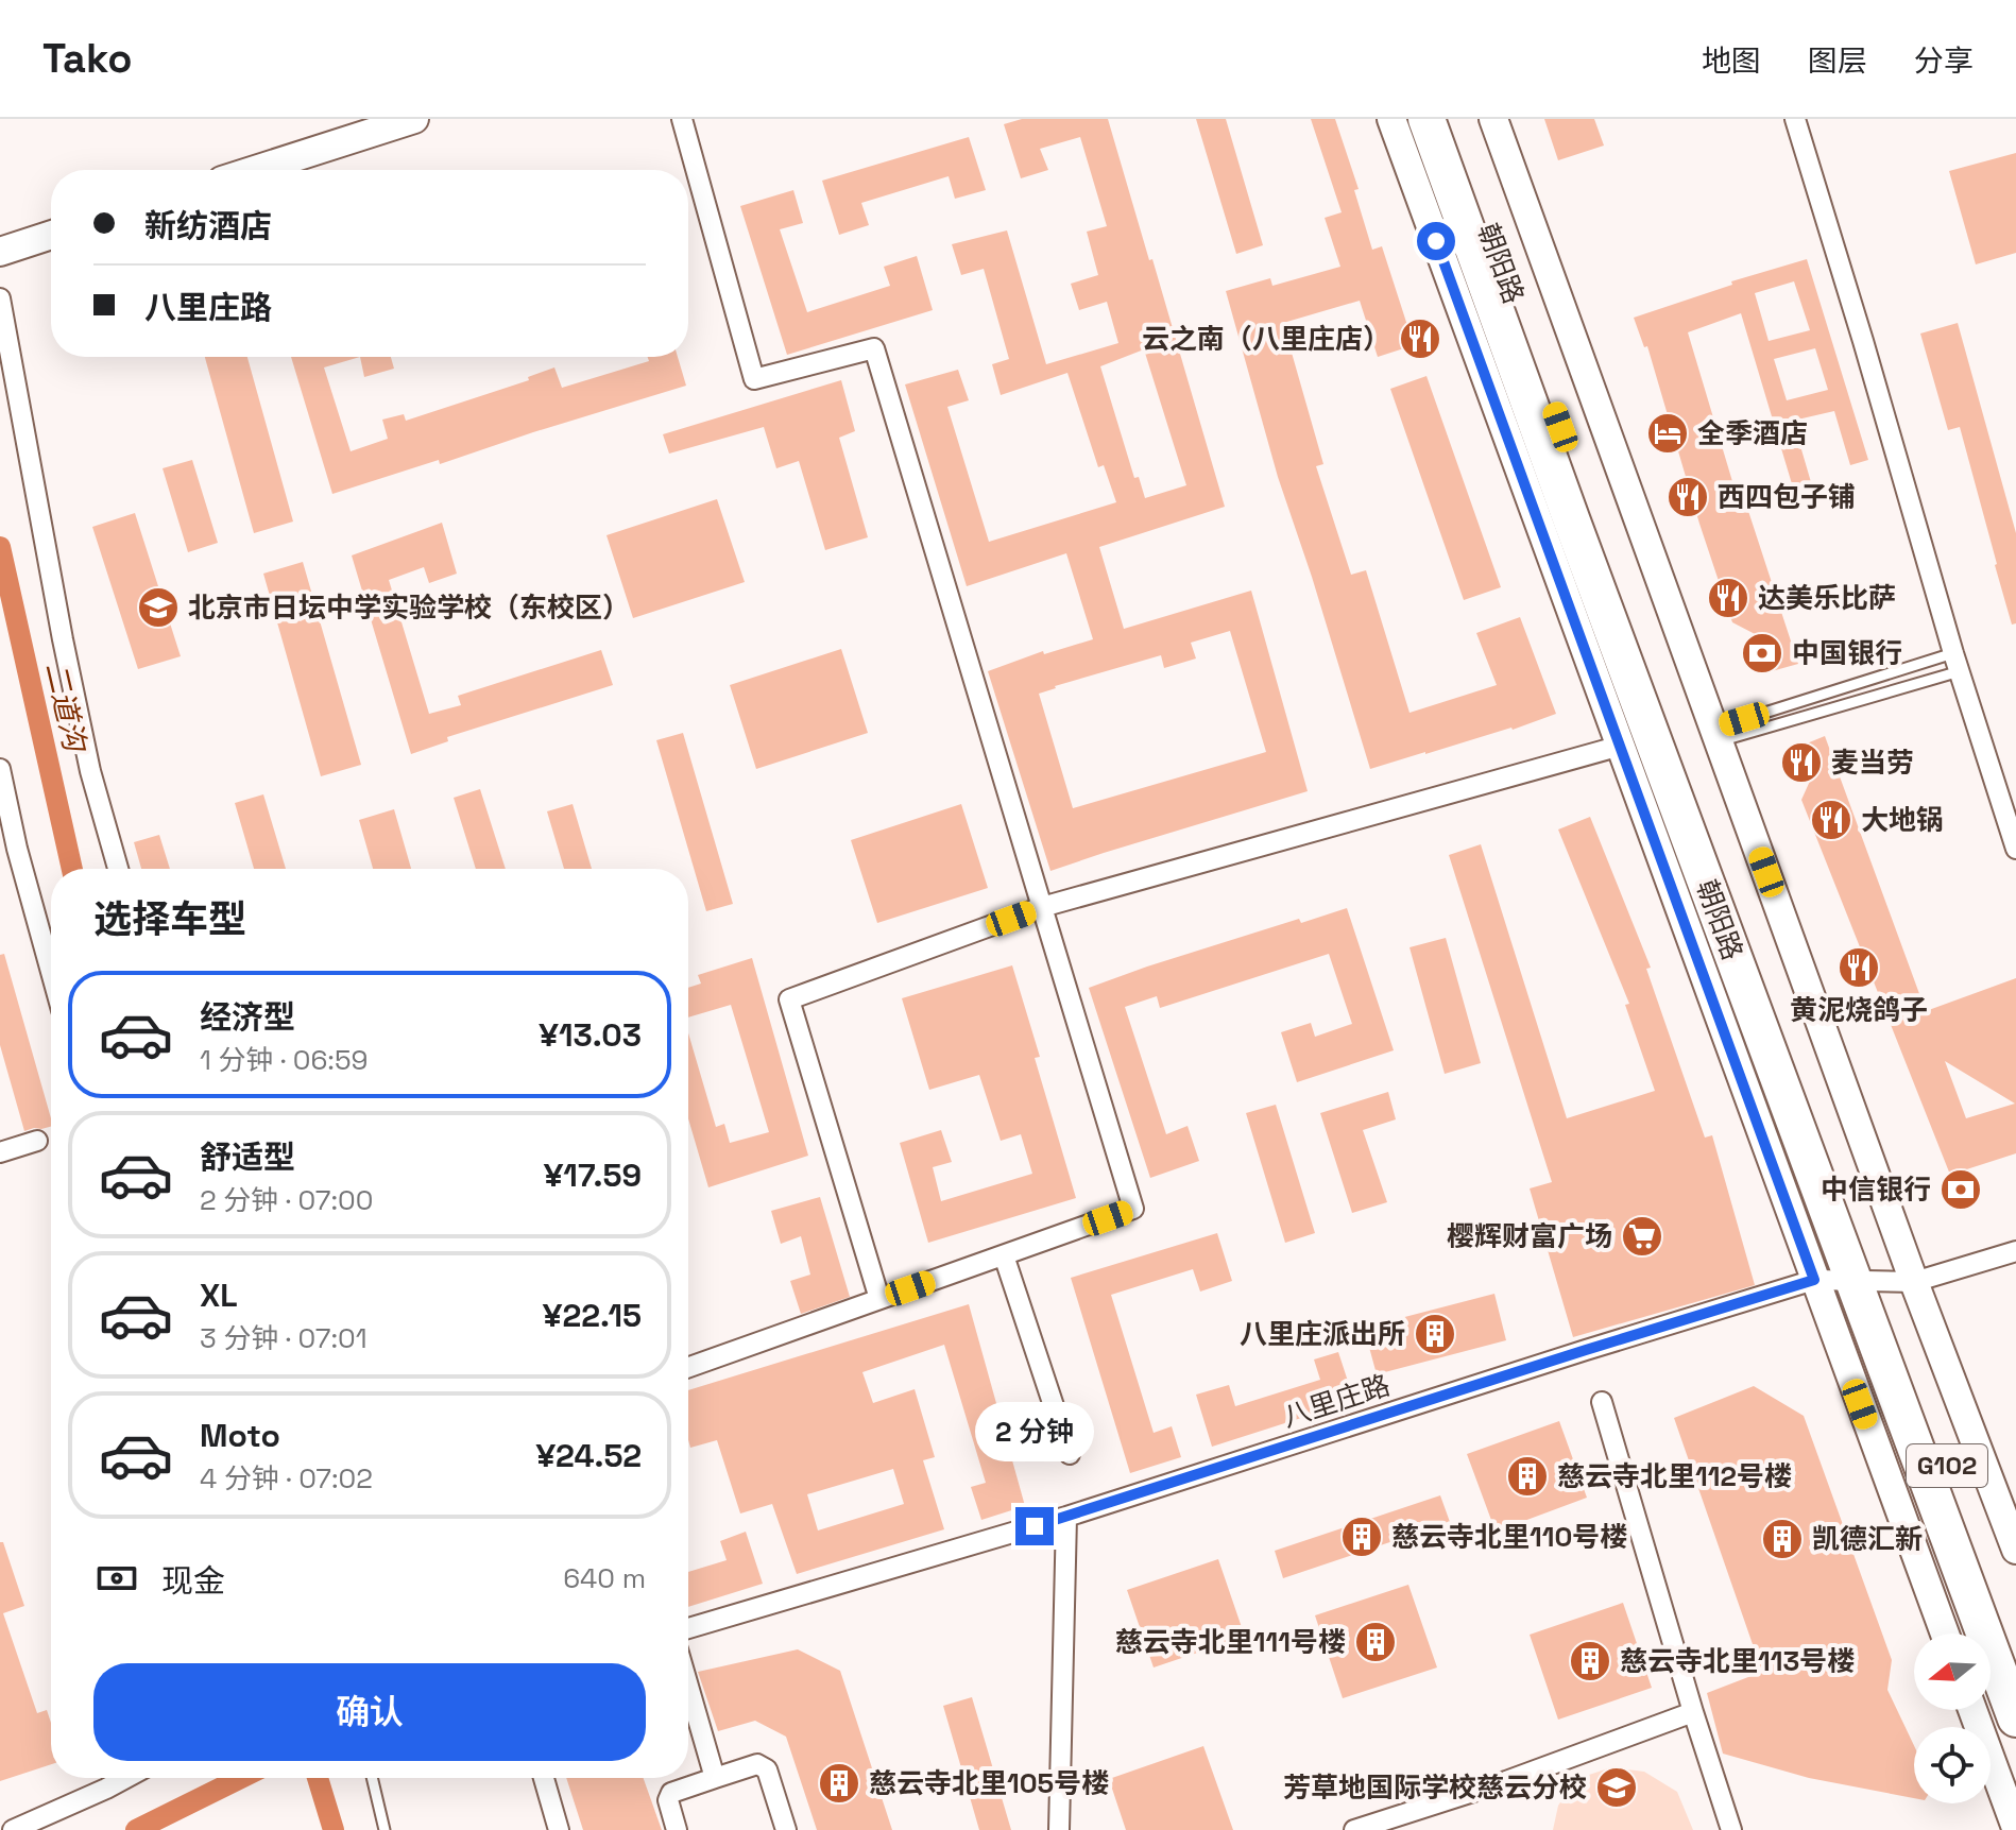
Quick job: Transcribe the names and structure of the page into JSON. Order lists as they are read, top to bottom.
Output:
{
  "streets": {
    "highway": ["朝阳路", "G102"],
    "street": ["八里庄路"]
  },
  "crossings": [
    ["朝阳路", "八里庄路"]
  ],
  "water": ["二道沟"],
  "places": {
    "restaurant": [
      "云之南（八里庄店）",
      "西四包子铺",
      "达美乐比萨",
      "麦当劳",
      "大地锅",
      "黄泥烧鸽子"
    ],
    "hotel": ["全季酒店"],
    "school or university": ["北京市日坛中学实验学校（东校区）", "芳草地国际学校慈云分校"],
    "bank": ["中国银行", "中信银行"],
    "supermarket": ["樱辉财富广场"],
    "building": [
      "八里庄派出所",
      "慈云寺北里112号楼",
      "慈云寺北里110号楼",
      "凯德汇新",
      "慈云寺北里111号楼",
      "慈云寺北里113号楼",
      "慈云寺北里105号楼"
    ]
  },
  "north": "left",
  "page": {
    "header": "Tako",
    "nav": ["地图", "图层", "分享"],
    "banner": ["新纺酒店", "八里庄路"],
    "heading": "选择车型",
    "list": [
      {
        "name": "经济型",
        "note": "1 分钟 · 06:59",
        "value": "¥13.03"
      },
      {
        "name": "舒适型",
        "note": "2 分钟 · 07:00",
        "value": "¥17.59"
      },
      {
        "name": "XL",
        "note": "3 分钟 · 07:01",
        "value": "¥22.15"
      },
      {
        "name": "Moto",
        "note": "4 分钟 · 07:02",
        "value": "¥24.52"
      }
    ],
    "bubble": "2 分钟",
    "pay": ["现金", "640 m"],
    "buttons": "确认"
  }
}
